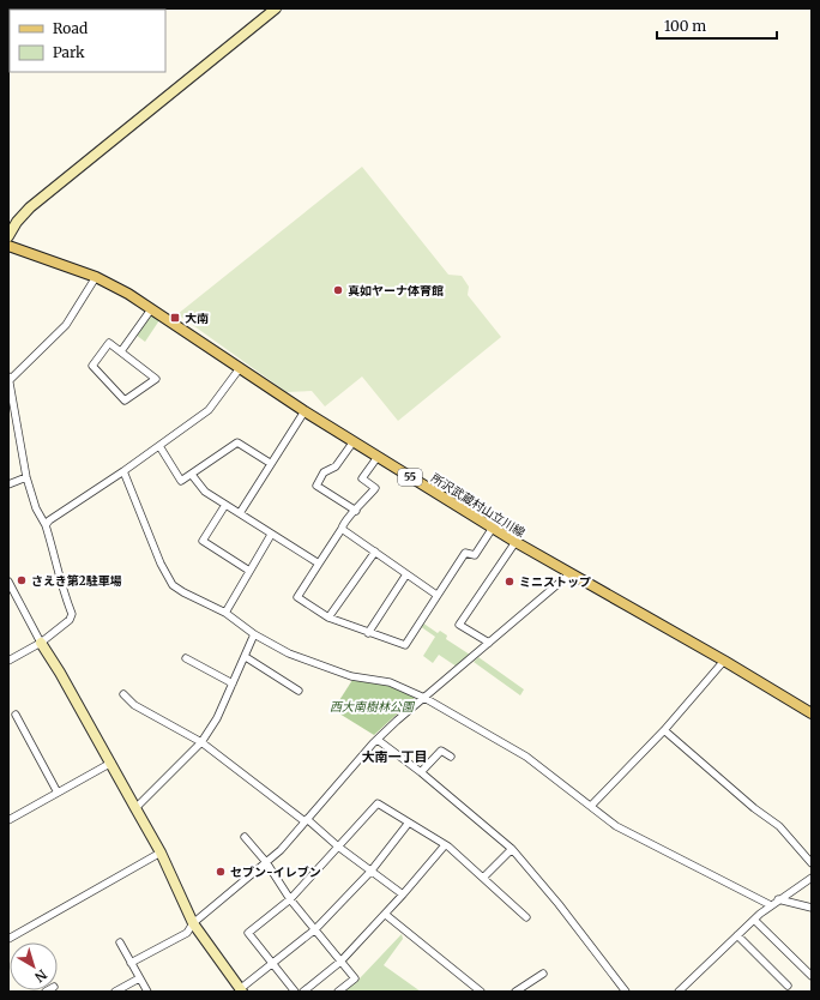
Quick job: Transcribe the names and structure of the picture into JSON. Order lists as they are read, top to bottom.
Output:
{
  "streets": {
    "main road": ["55", "所沢武蔵村山立川線"]
  },
  "districts": ["大南一丁目"],
  "parks": ["西大南樹林公園"],
  "places": {
    "other": [
      "真如ヤーナ体育館",
      "さえき第2駐車場",
      "ミニストップ",
      "セブン-イレブン"
    ],
    "transit": ["大南"]
  },
  "legend": ["Road", "Park"],
  "scale_bar": "100 m",
  "north": "bottom right"
}
